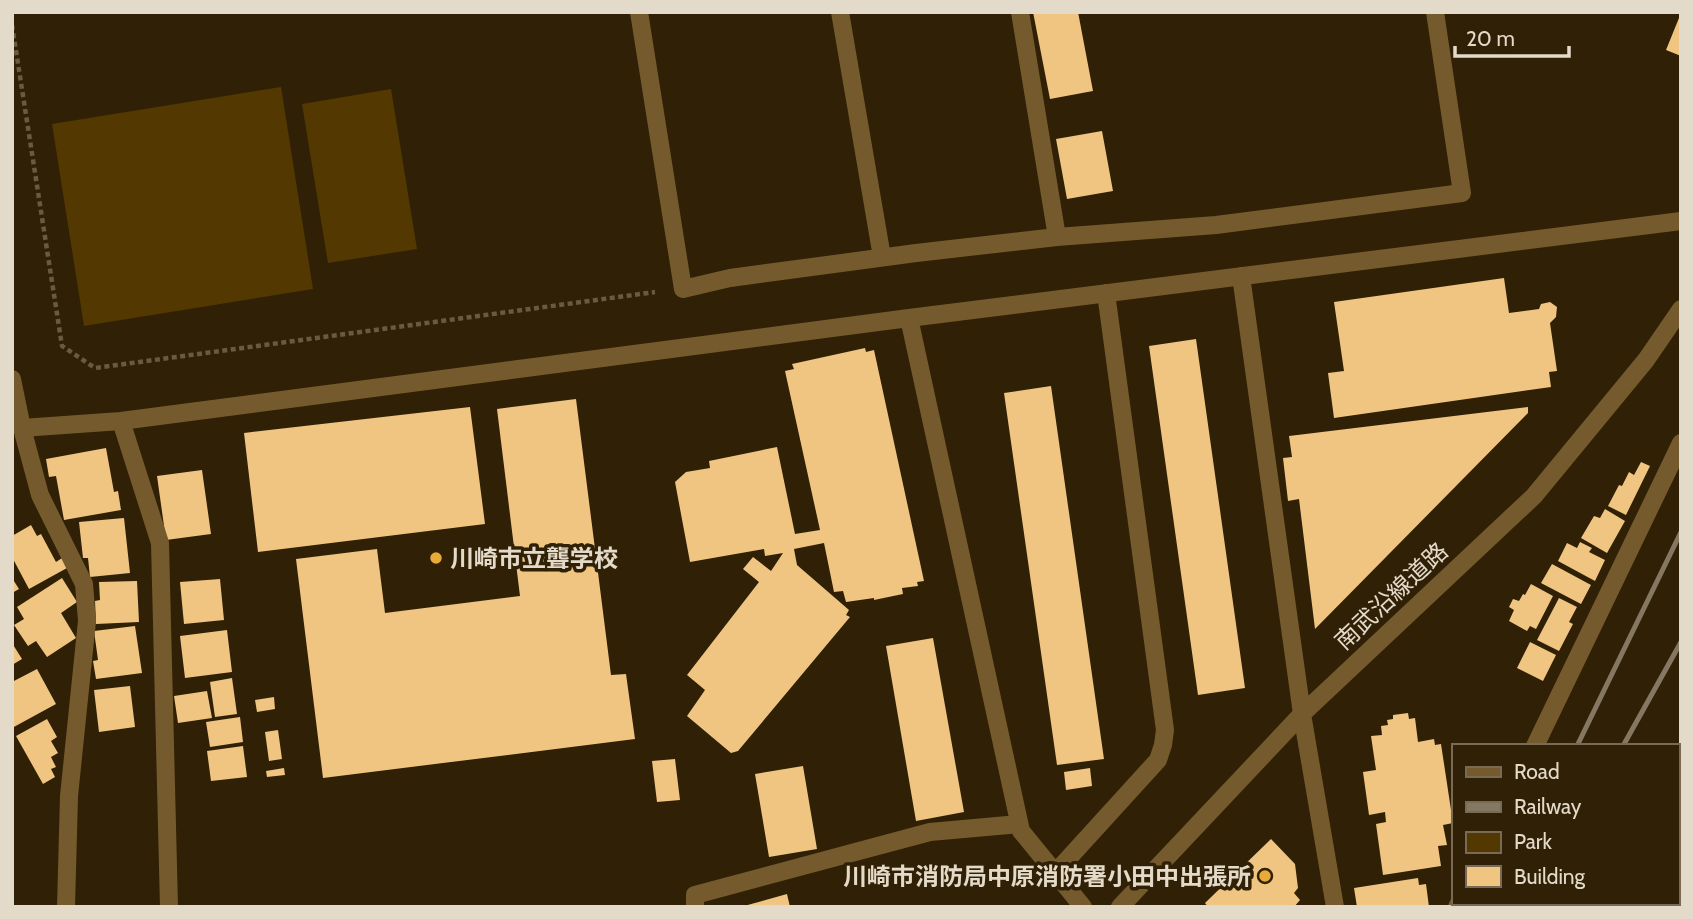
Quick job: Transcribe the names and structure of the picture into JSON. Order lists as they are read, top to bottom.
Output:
{
  "streets": {
    "street": ["南武沿線道路"]
  },
  "places": ["川崎市立聾学校", "川崎市消防局中原消防署小田中出張所"],
  "legend": [
    "Road",
    "Railway",
    "Park",
    "Building"
  ],
  "scale_bar": "20 m"
}
